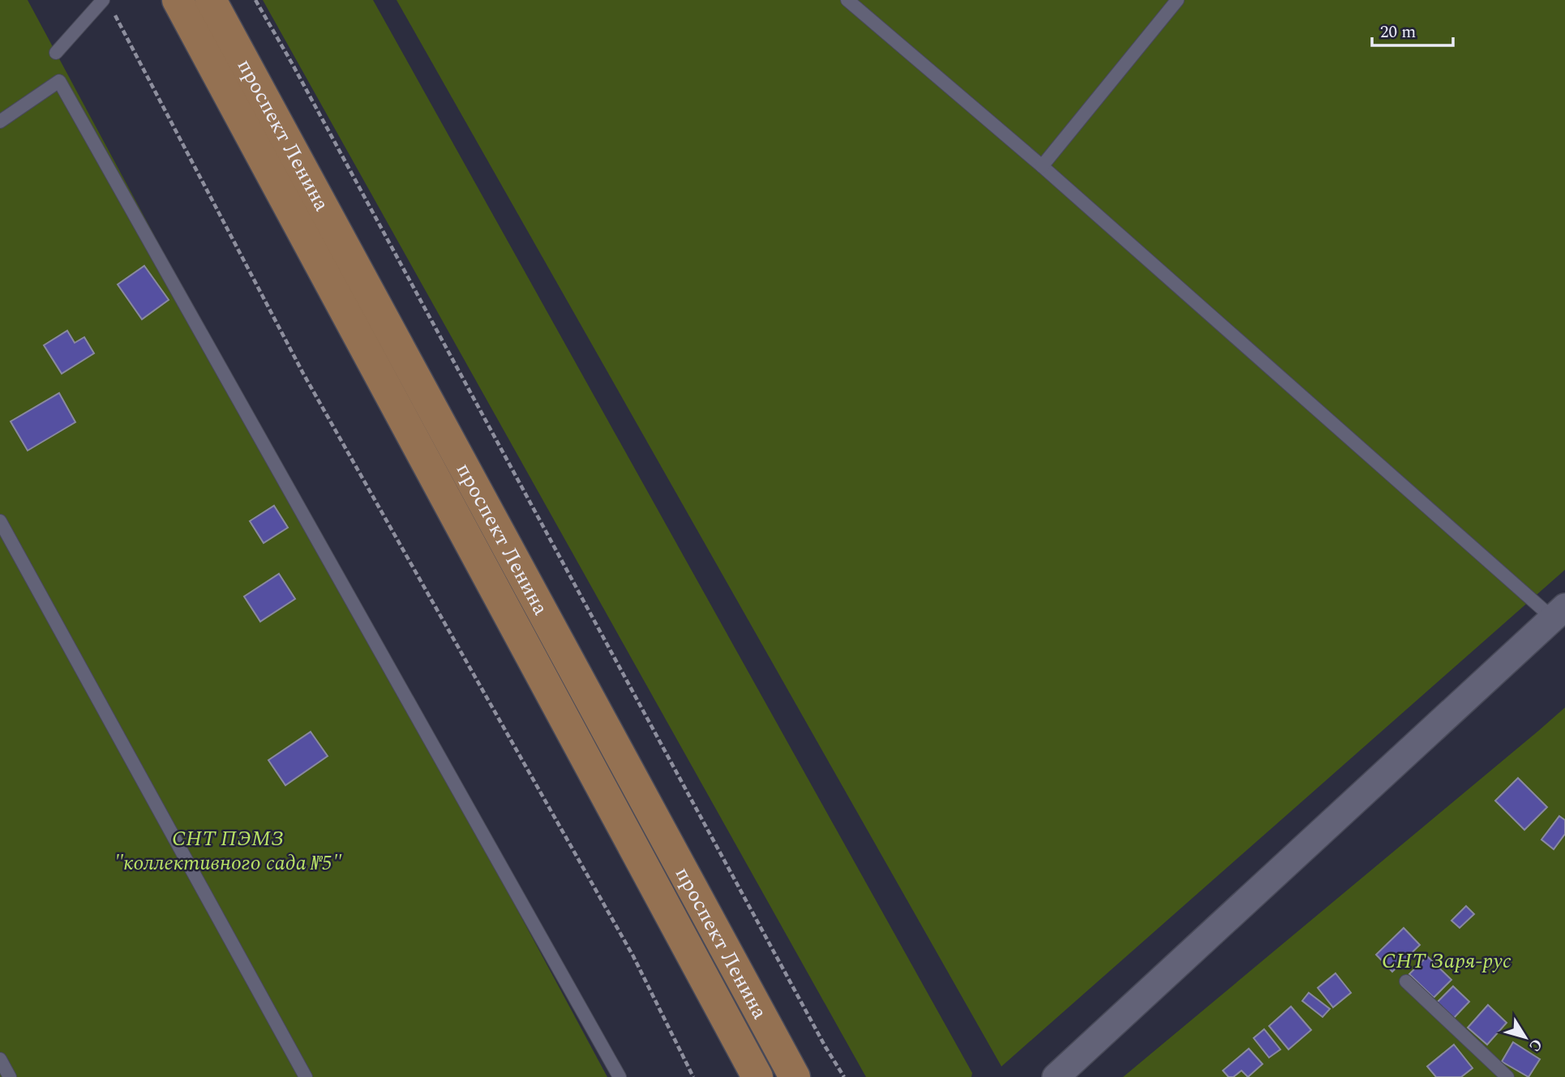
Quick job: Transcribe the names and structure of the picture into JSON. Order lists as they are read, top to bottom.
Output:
{
  "streets": {
    "main road": ["проспект Ленина"]
  },
  "parks": ["СНТ ПЭМЗ \"коллективного сада №5\"", "СНТ Заря-рус"],
  "scale_bar": "20 m",
  "north": "bottom right"
}
